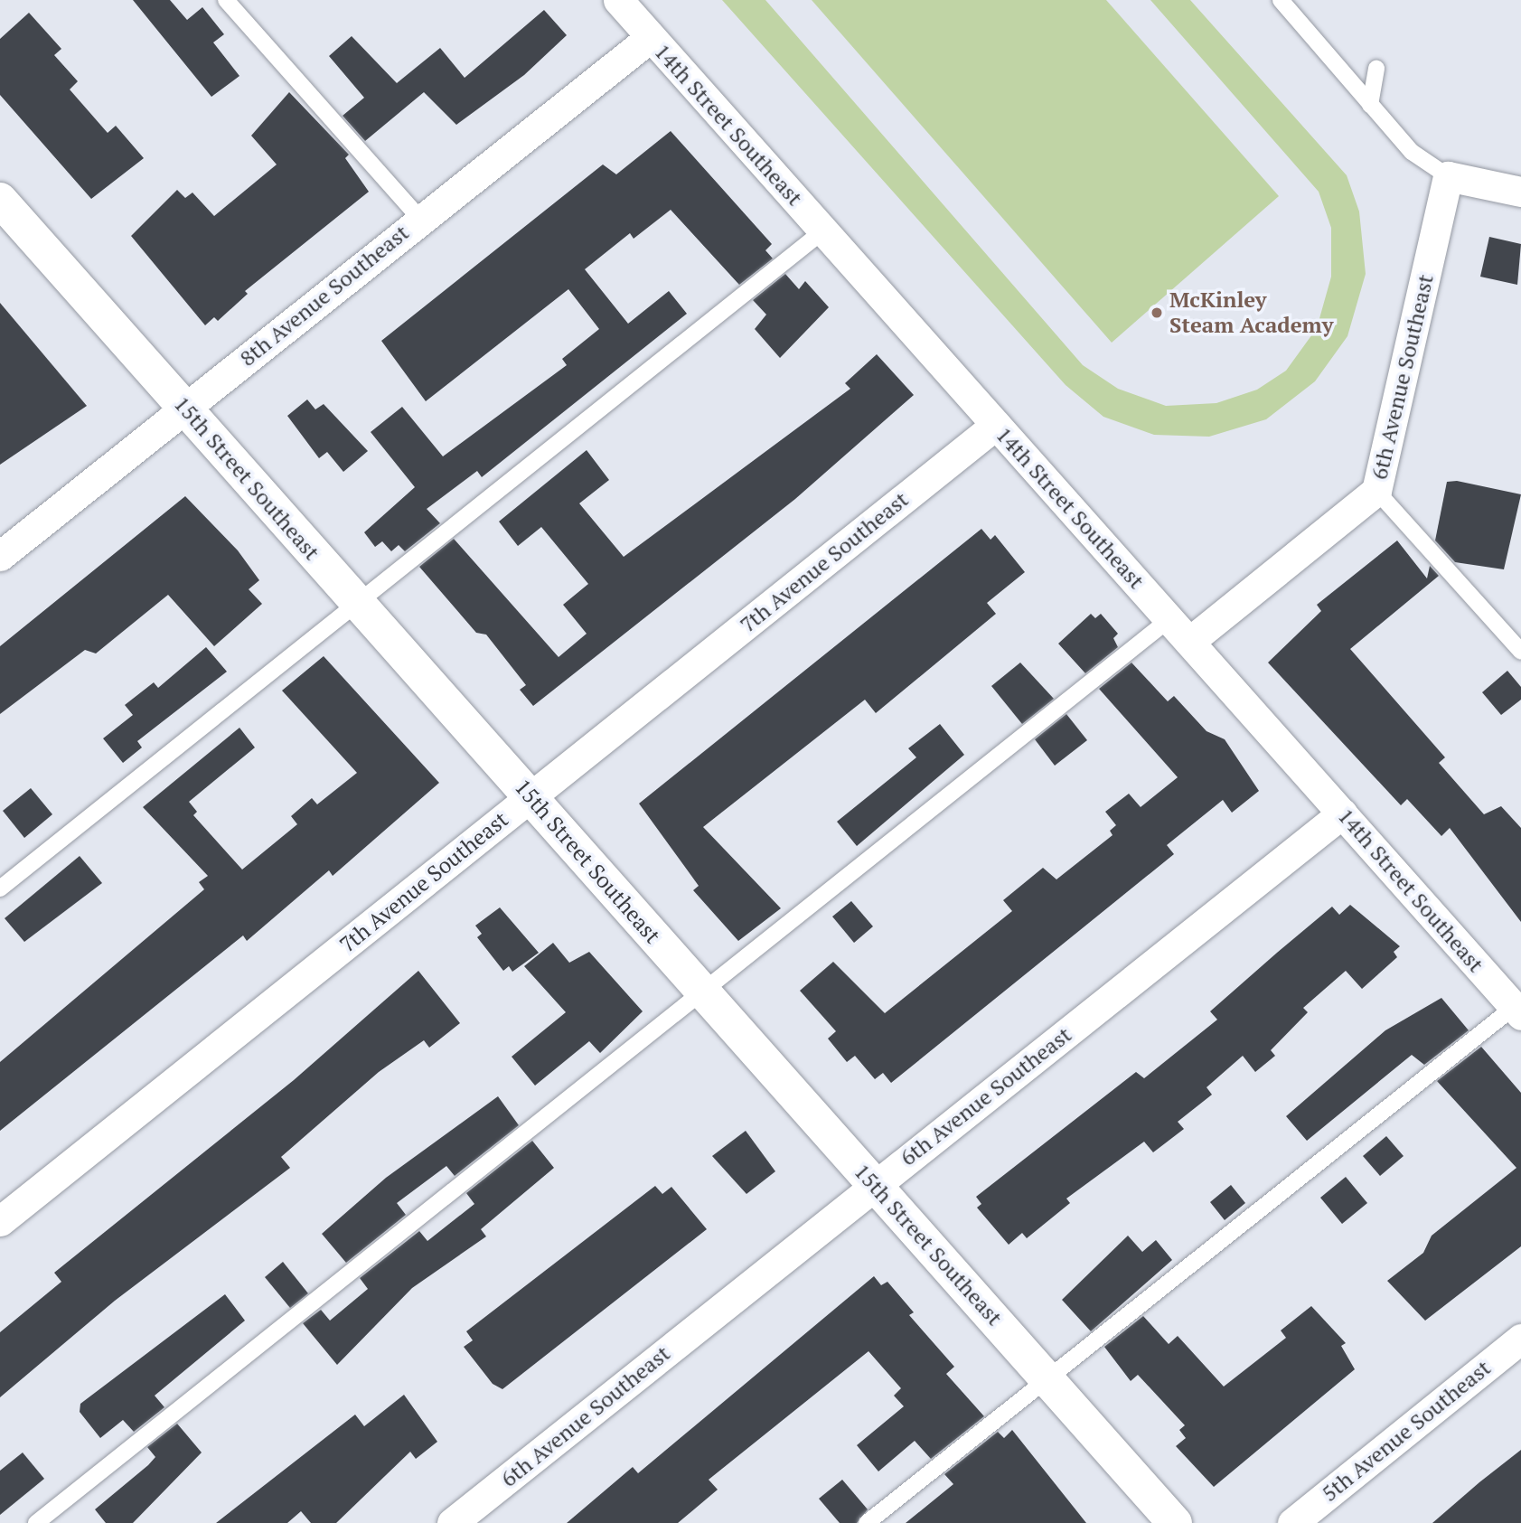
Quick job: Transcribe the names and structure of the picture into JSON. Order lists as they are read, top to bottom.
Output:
{
  "streets": {
    "street": [
      "14th Street Southeast",
      "8th Avenue Southeast",
      "6th Avenue Southeast",
      "15th Street Southeast",
      "7th Avenue Southeast",
      "5th Avenue Southeast"
    ]
  },
  "crossings": [
    ["14th Street Southeast", "8th Avenue Southeast"],
    ["14th Street Southeast", "6th Avenue Southeast"],
    ["14th Street Southeast", "7th Avenue Southeast"],
    ["8th Avenue Southeast", "15th Street Southeast"],
    ["6th Avenue Southeast", "15th Street Southeast"],
    ["15th Street Southeast", "7th Avenue Southeast"]
  ],
  "places": ["McKinley Steam Academy"]
}
